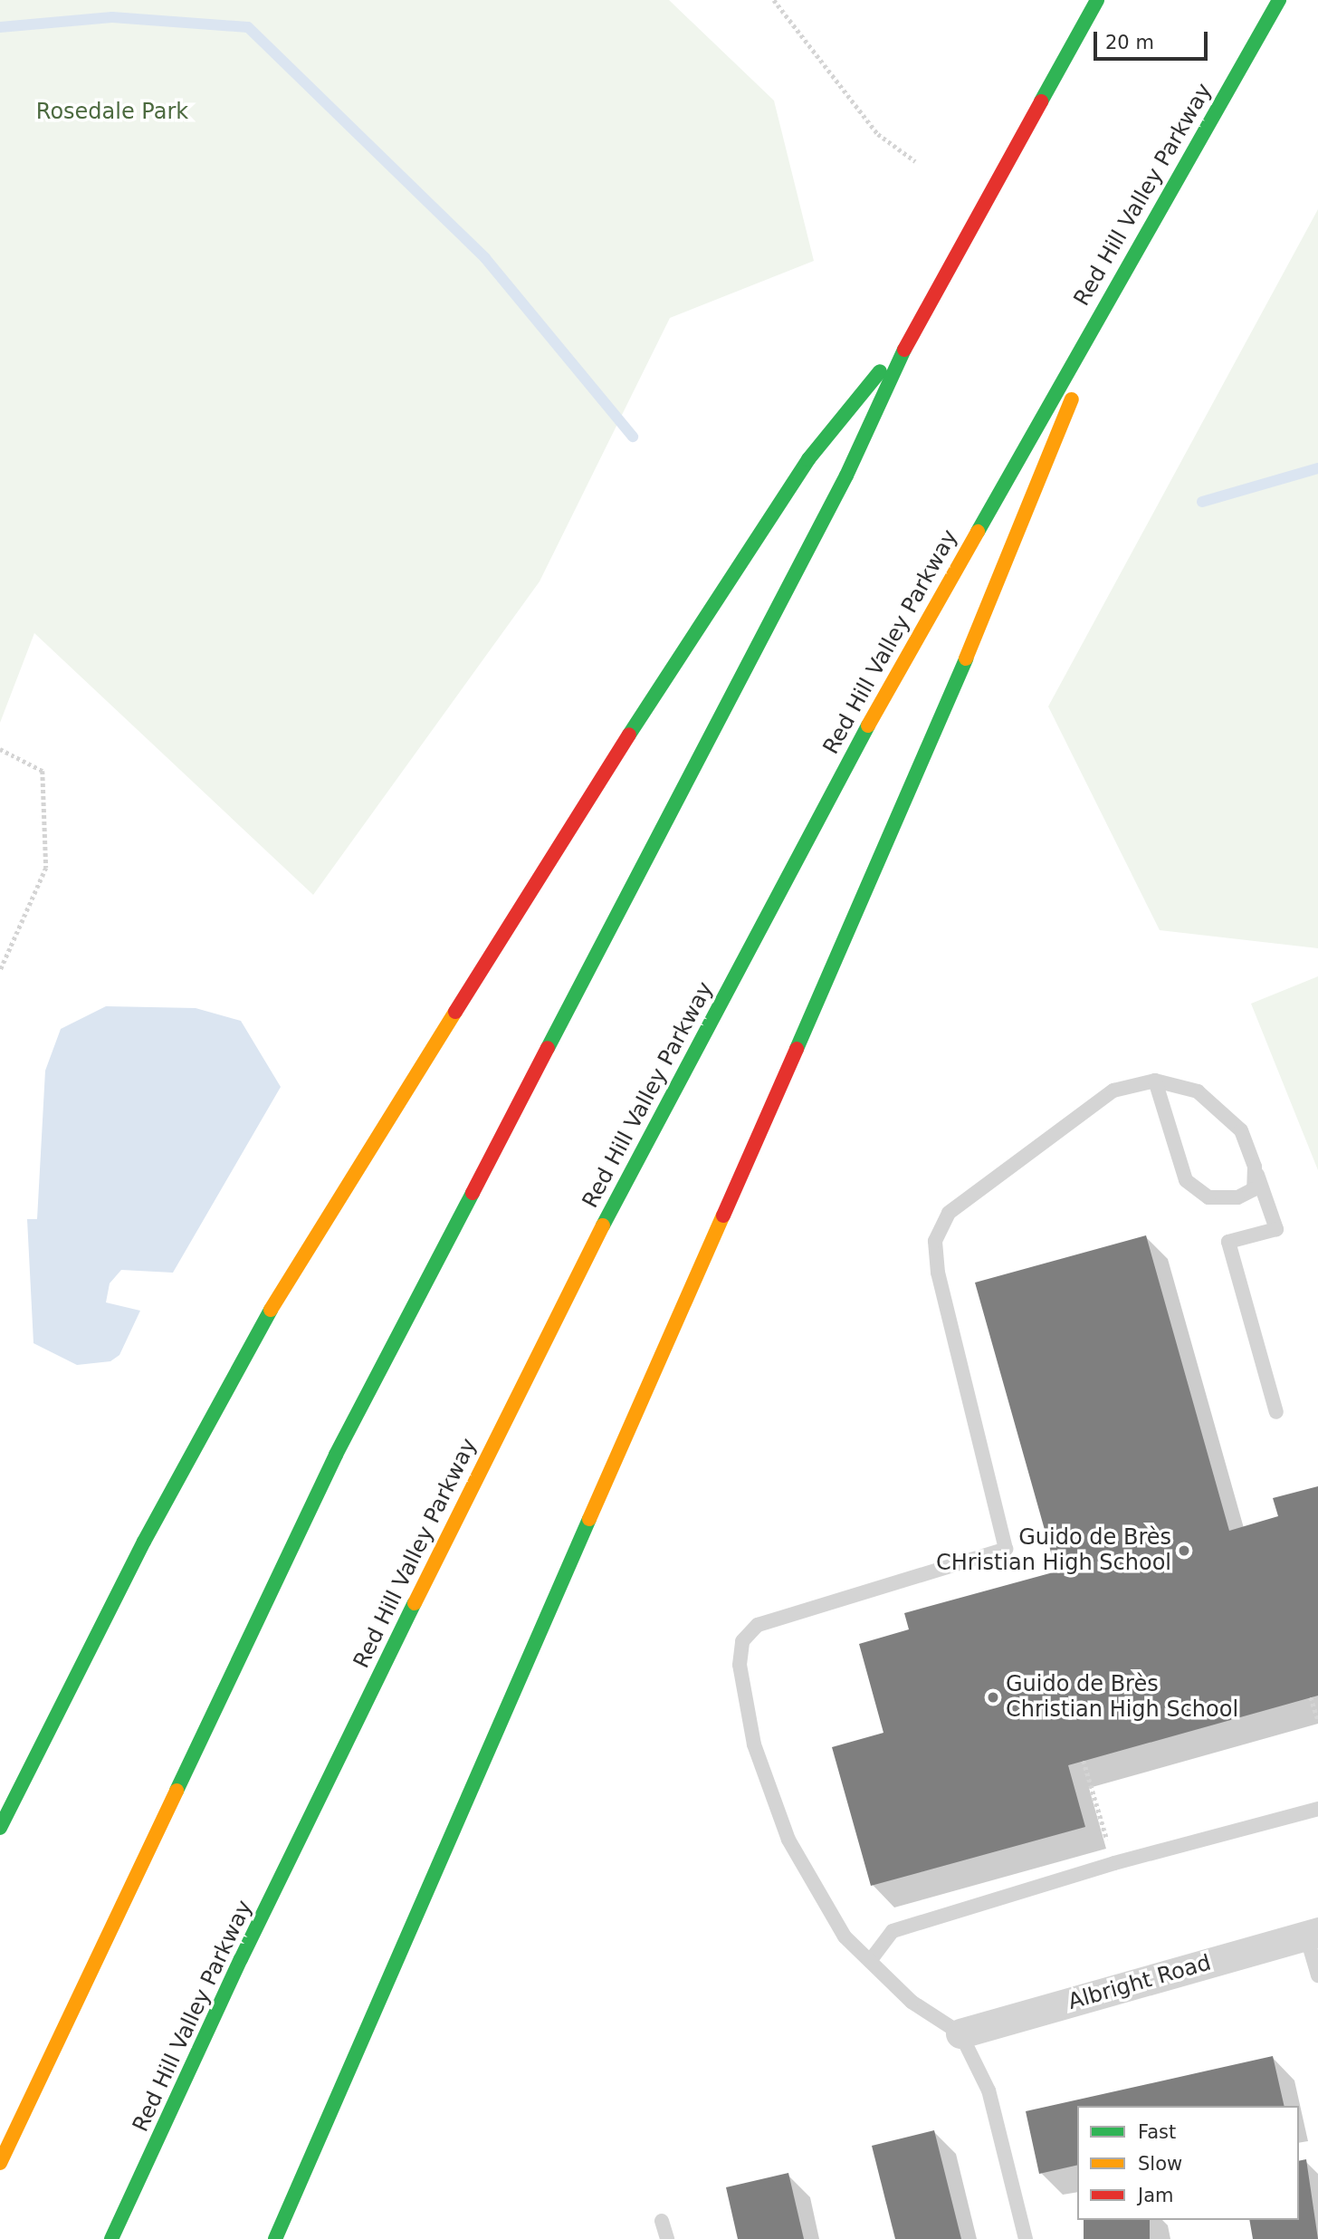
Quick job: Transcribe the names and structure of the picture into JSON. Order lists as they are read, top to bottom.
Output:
{
  "streets": {
    "highway": ["Red Hill Valley Parkway"],
    "street": ["Albright Road"]
  },
  "parks": ["Rosedale Park"],
  "places": ["Guido de Brès CHristian High School", "Guido de Brès Christian High School"],
  "legend": ["Fast", "Slow", "Jam"],
  "scale_bar": "20 m"
}
